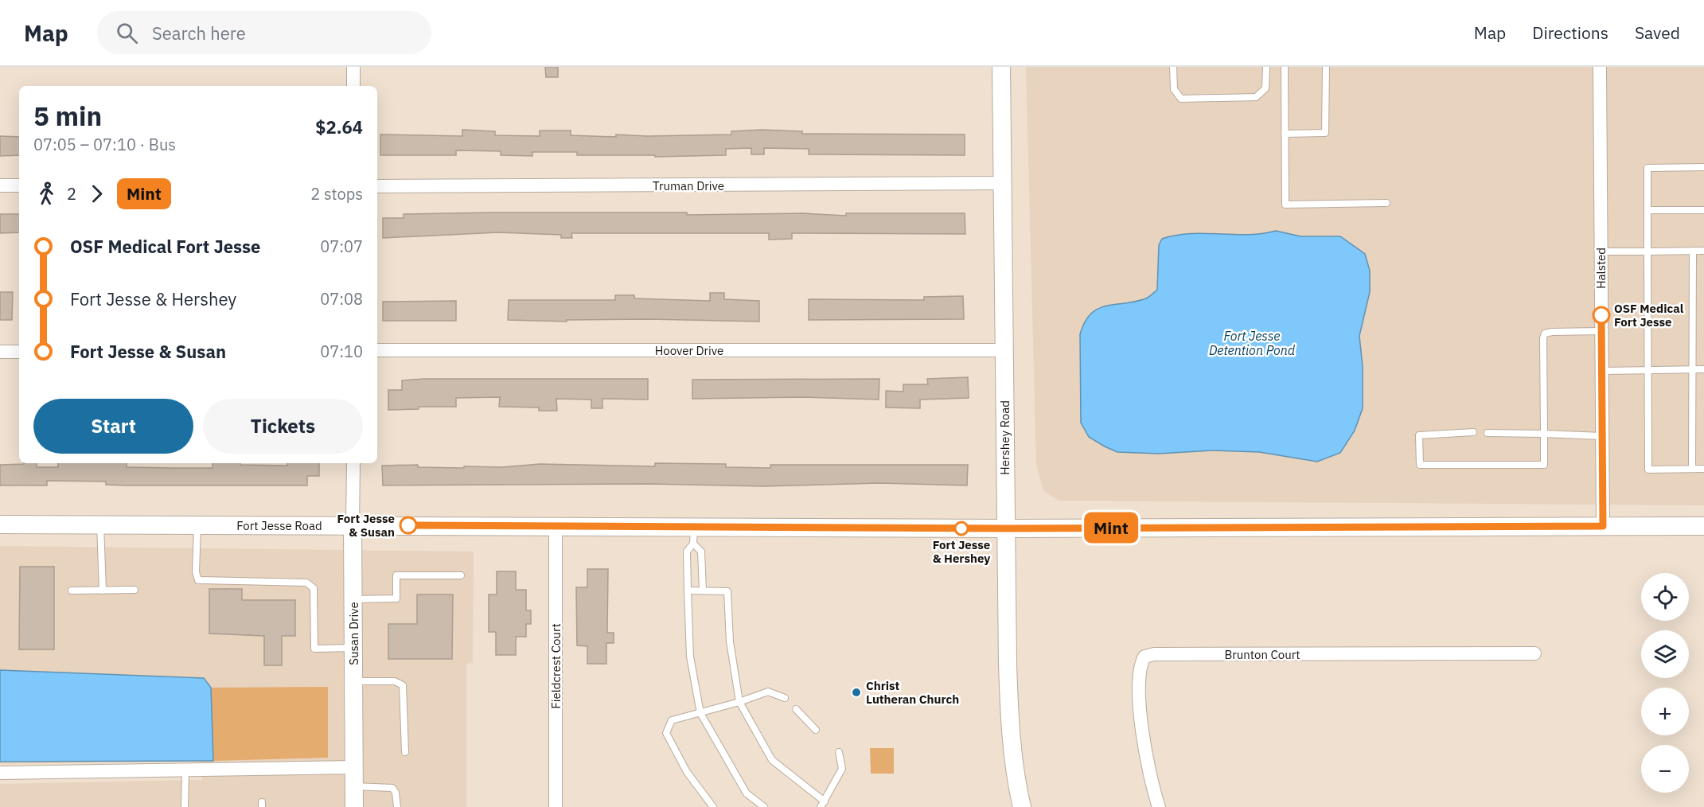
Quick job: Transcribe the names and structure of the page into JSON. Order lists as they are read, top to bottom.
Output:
{
  "streets": {
    "main road": ["Hershey Road", "Fort Jesse Road", "Susan Drive"],
    "street": [
      "Truman Drive",
      "Halsted",
      "Hoover Drive",
      "Brunton Court",
      "Fieldcrest Court"
    ]
  },
  "crossings": [
    ["Truman Drive", "Hershey Road"],
    ["Halsted", "Fort Jesse Road"],
    ["Hoover Drive", "Hershey Road"],
    ["Hershey Road", "Fort Jesse Road"],
    ["Fort Jesse Road", "Susan Drive"],
    ["Fort Jesse Road", "Fieldcrest Court"]
  ],
  "water": ["Fort Jesse Detention Pond"],
  "places": [
    "OSF Medical Fort Jesse",
    "Fort Jesse & Susan",
    "Fort Jesse & Hershey",
    "Christ Lutheran Church"
  ],
  "lines": ["bus line Mint"],
  "page": {
    "header": "Map",
    "search": "Search here",
    "nav": ["Map", "Directions", "Saved"],
    "on_map": "Mint",
    "heading": ["5 min", "07:05 – 07:10 · Bus", "$2.64"],
    "legs": ["2", "Mint", "2 stops"],
    "list": [
      {
        "name": "OSF Medical Fort Jesse",
        "value": "07:07"
      },
      {
        "name": "Fort Jesse & Hershey",
        "value": "07:08"
      },
      {
        "name": "Fort Jesse & Susan",
        "value": "07:10"
      }
    ],
    "buttons": ["Start", "Tickets"],
    "map_buttons": ["+", "−"]
  }
}
